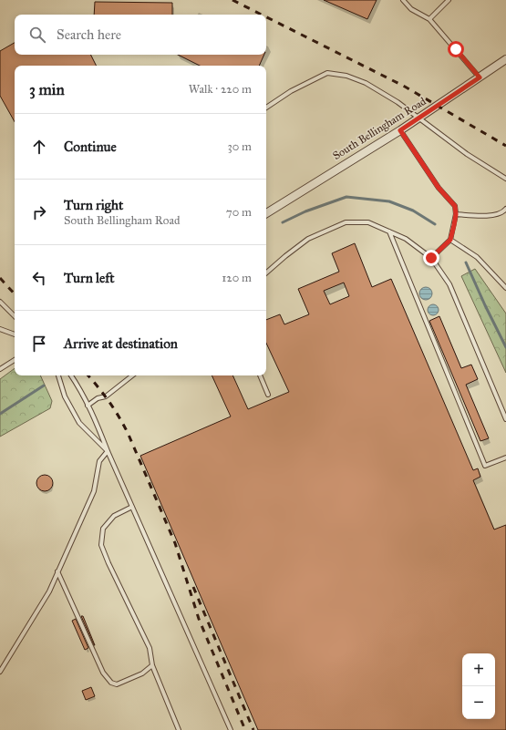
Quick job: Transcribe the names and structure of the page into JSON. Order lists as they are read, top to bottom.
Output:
{
  "streets": {
    "street": ["South Bellingham Road"]
  },
  "page": {
    "search": "Search here",
    "heading": ["3 min", "Walk · 220 m"],
    "list": [
      ["Continue", "30 m"],
      ["Turn right", "South Bellingham Road", "70 m"],
      ["Turn left", "120 m"],
      "Arrive at destination"
    ],
    "map_buttons": ["+", "−"]
  }
}
